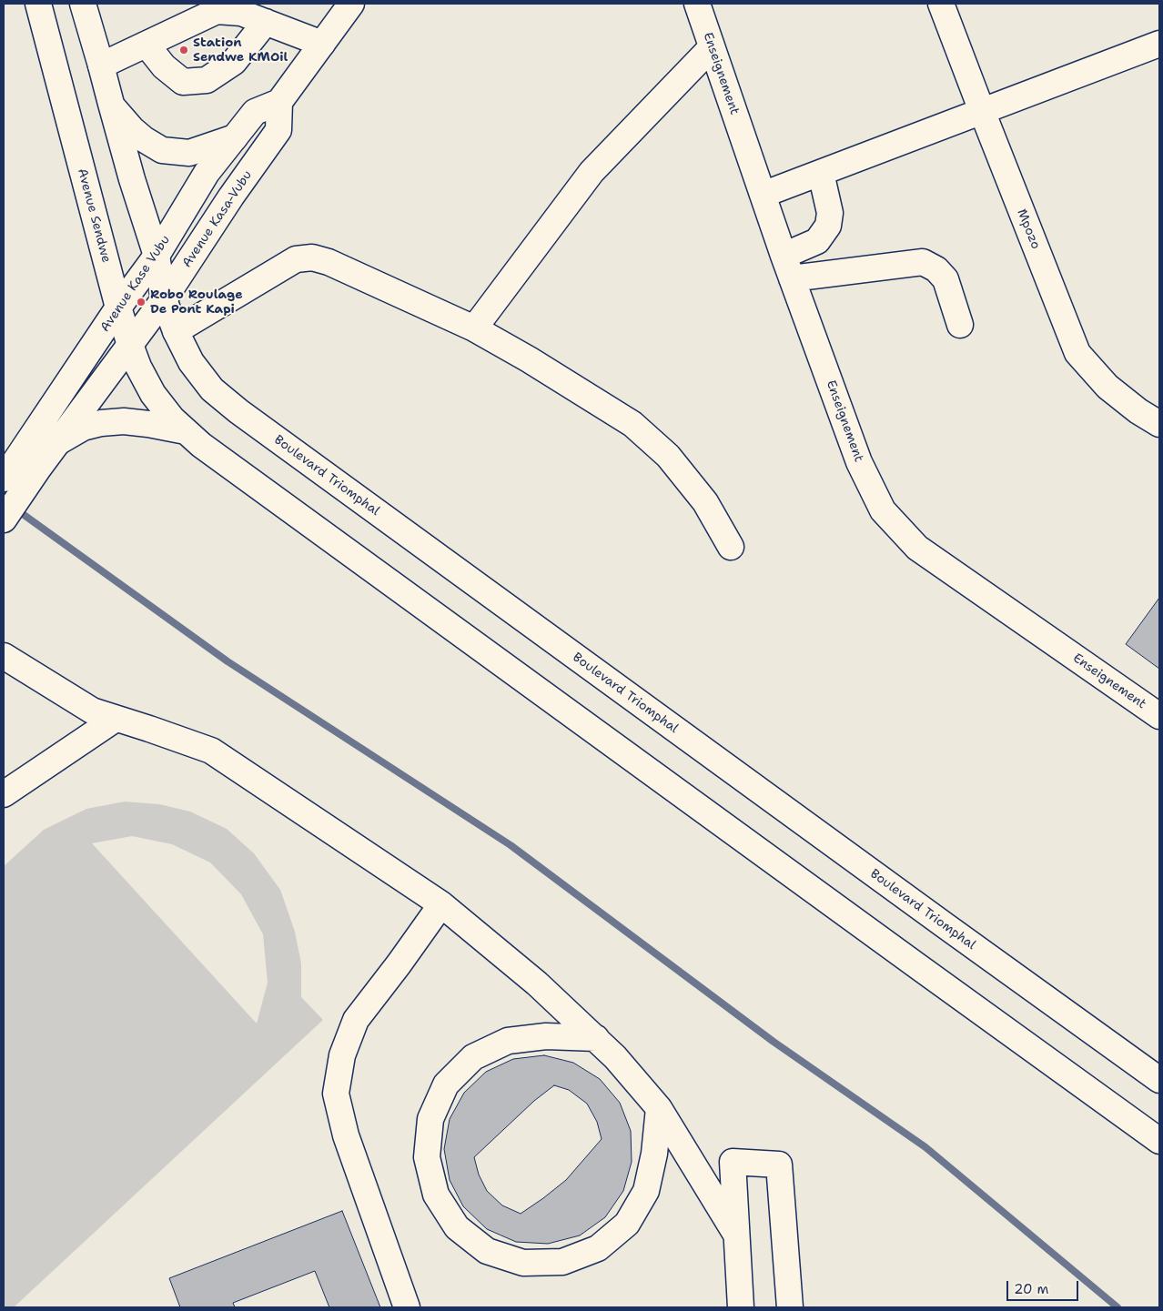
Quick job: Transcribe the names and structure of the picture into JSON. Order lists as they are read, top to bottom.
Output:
{
  "streets": {
    "main road": [
      "Enseignement",
      "Avenue Sendwe",
      "Avenue Kasa-Vubu",
      "Mpozo",
      "Avenue Kase Vubu",
      "Boulevard Triomphal"
    ]
  },
  "crossings": [
    ["Avenue Sendwe", "Avenue Kasa-Vubu"],
    ["Avenue Sendwe", "Avenue Kase Vubu"],
    ["Avenue Kasa-Vubu", "Avenue Kase Vubu"],
    ["Avenue Kasa-Vubu", "Boulevard Triomphal"],
    ["Avenue Kase Vubu", "Boulevard Triomphal"]
  ],
  "places": ["Station Sendwe KMOil", "Robo Roulage De Pont Kapi"],
  "scale_bar": "20 m"
}
